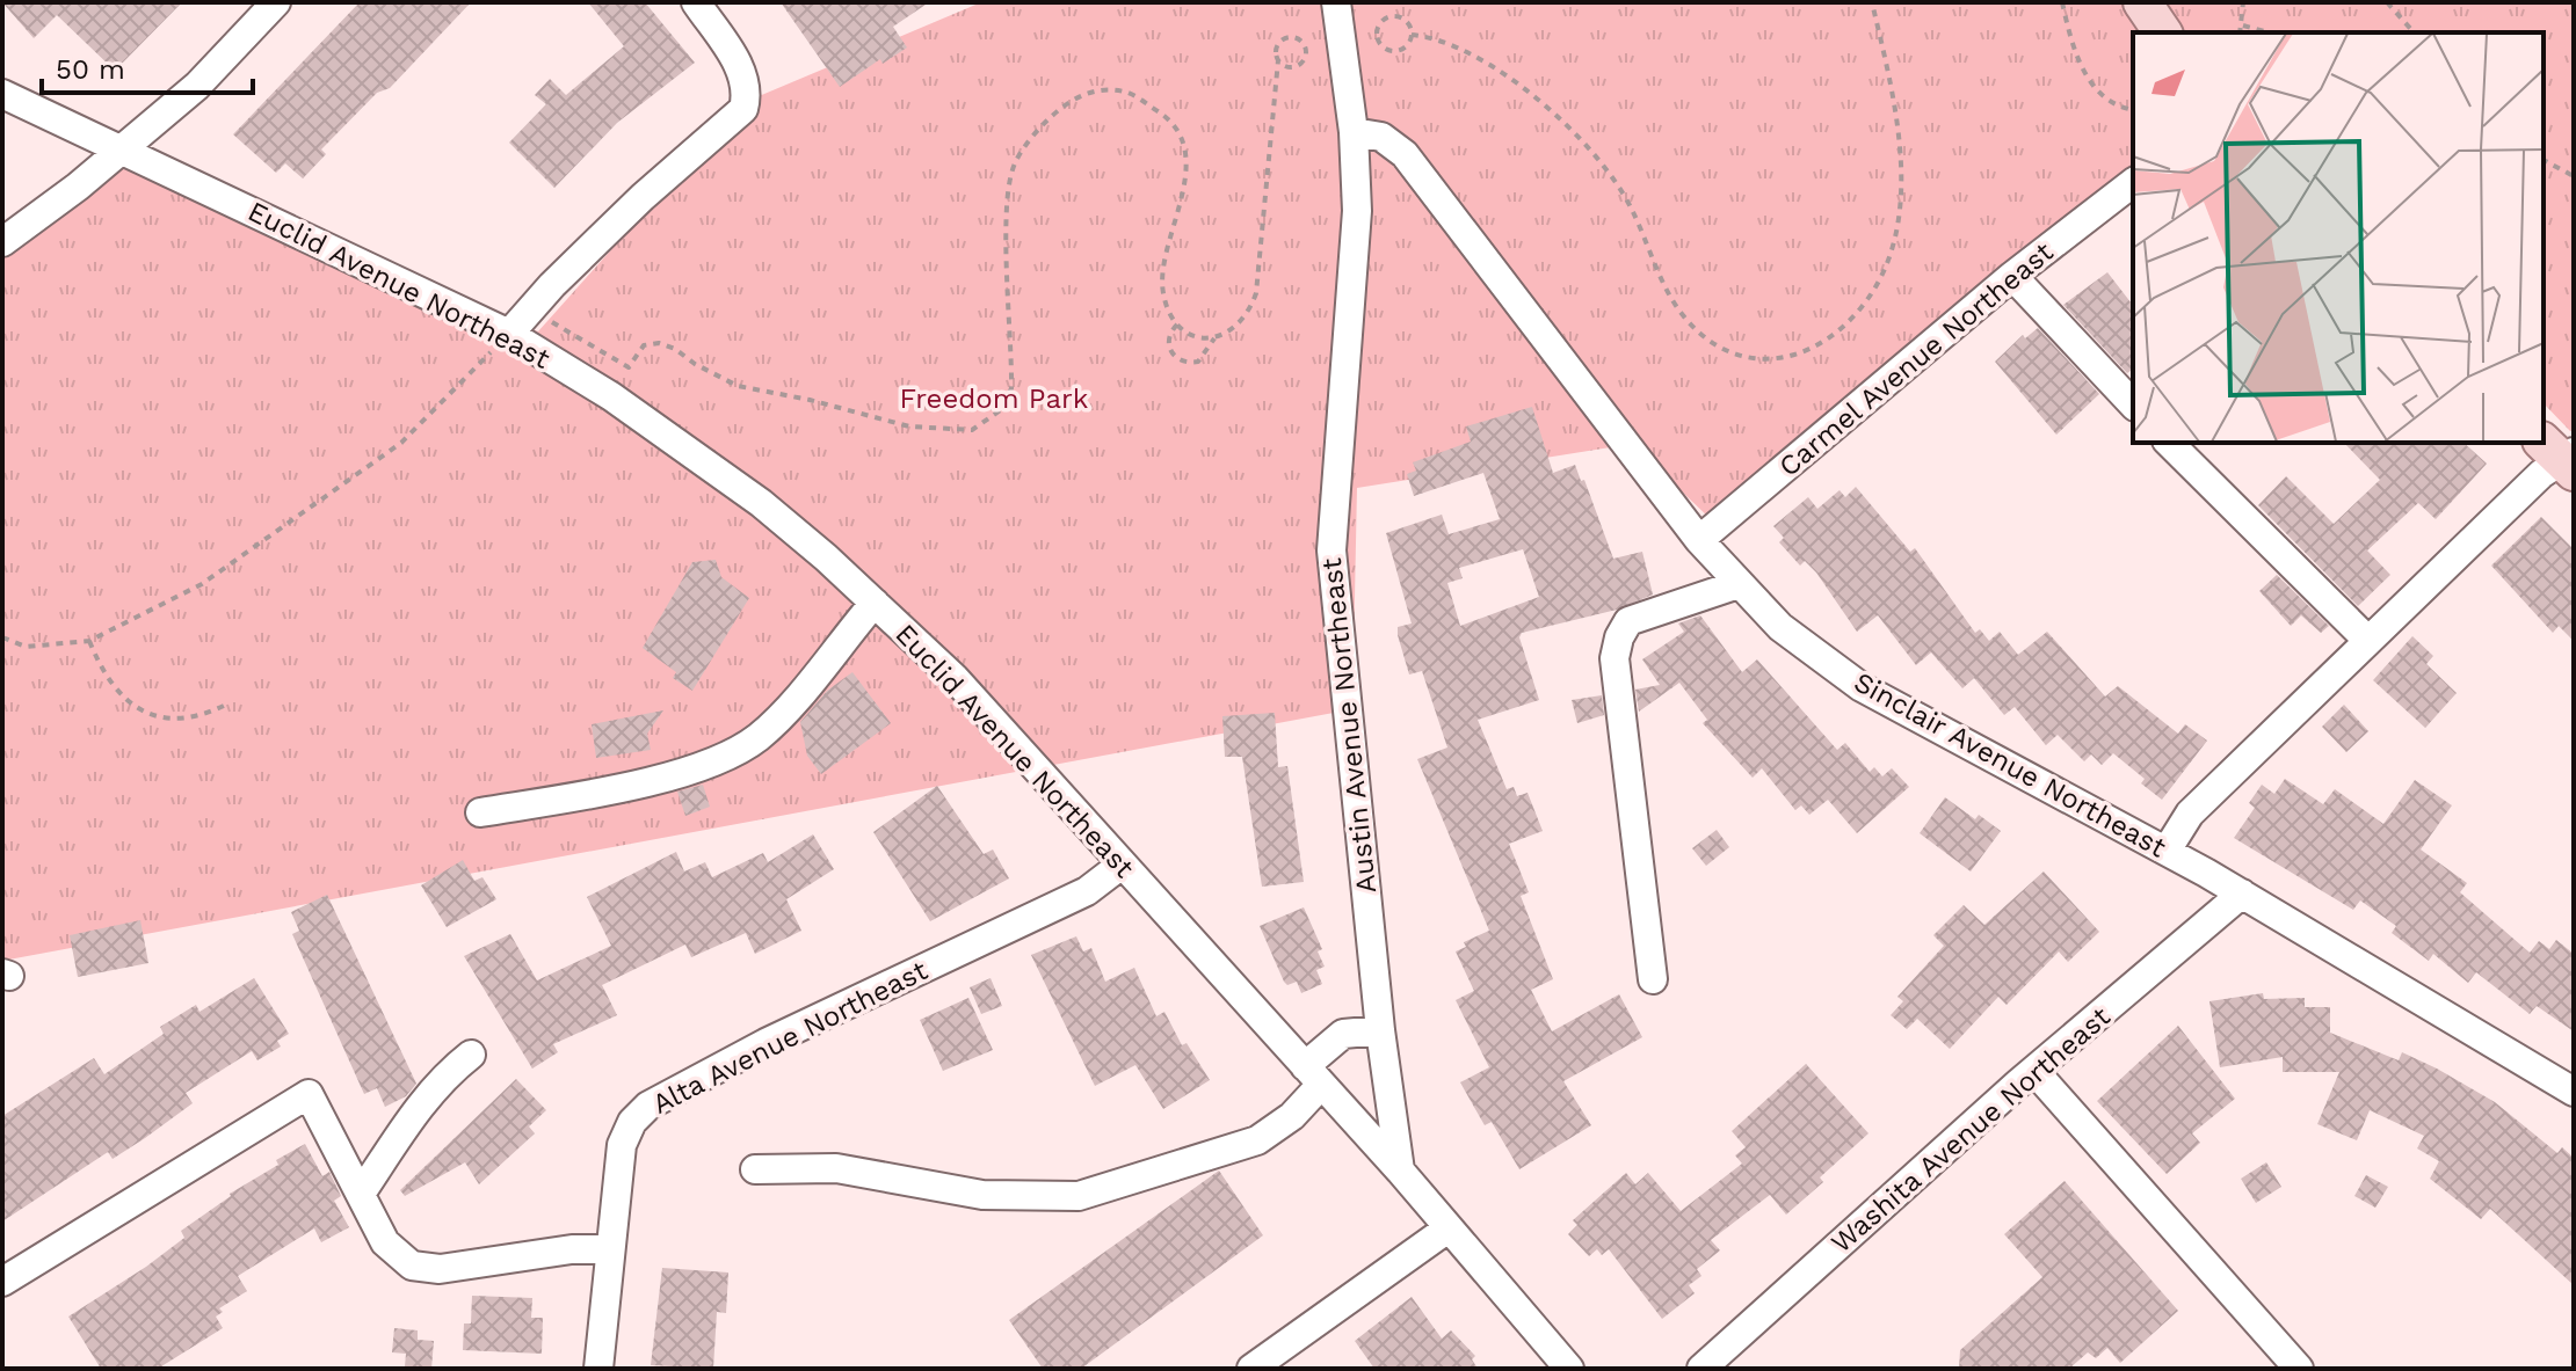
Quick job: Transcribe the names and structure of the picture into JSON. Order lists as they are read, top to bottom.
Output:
{
  "streets": {
    "street": [
      "Euclid Avenue Northeast",
      "Carmel Avenue Northeast",
      "Austin Avenue Northeast",
      "Sinclair Avenue Northeast",
      "Alta Avenue Northeast",
      "Washita Avenue Northeast"
    ]
  },
  "crossings": [
    ["Euclid Avenue Northeast", "Austin Avenue Northeast"],
    ["Euclid Avenue Northeast", "Alta Avenue Northeast"],
    ["Carmel Avenue Northeast", "Sinclair Avenue Northeast"],
    ["Austin Avenue Northeast", "Sinclair Avenue Northeast"],
    ["Sinclair Avenue Northeast", "Washita Avenue Northeast"]
  ],
  "parks": ["Freedom Park"],
  "scale_bar": "50 m"
}
